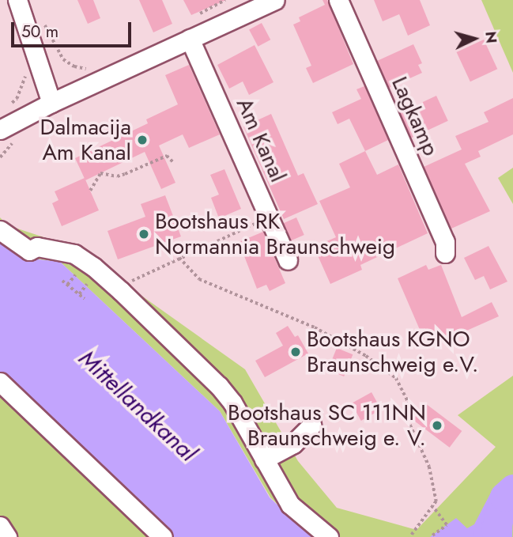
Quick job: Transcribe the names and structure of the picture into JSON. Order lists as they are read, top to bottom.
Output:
{
  "streets": {
    "street": ["Lagkamp", "Am Kanal"]
  },
  "water": ["Mittellandkanal"],
  "places": [
    "Dalmacija Am Kanal",
    "Bootshaus RK Normannia Braunschweig",
    "Bootshaus KGNO Braunschweig e.V.",
    "Bootshaus SC 111NN Braunschweig e. V."
  ],
  "scale_bar": "50 m",
  "north": "right"
}
